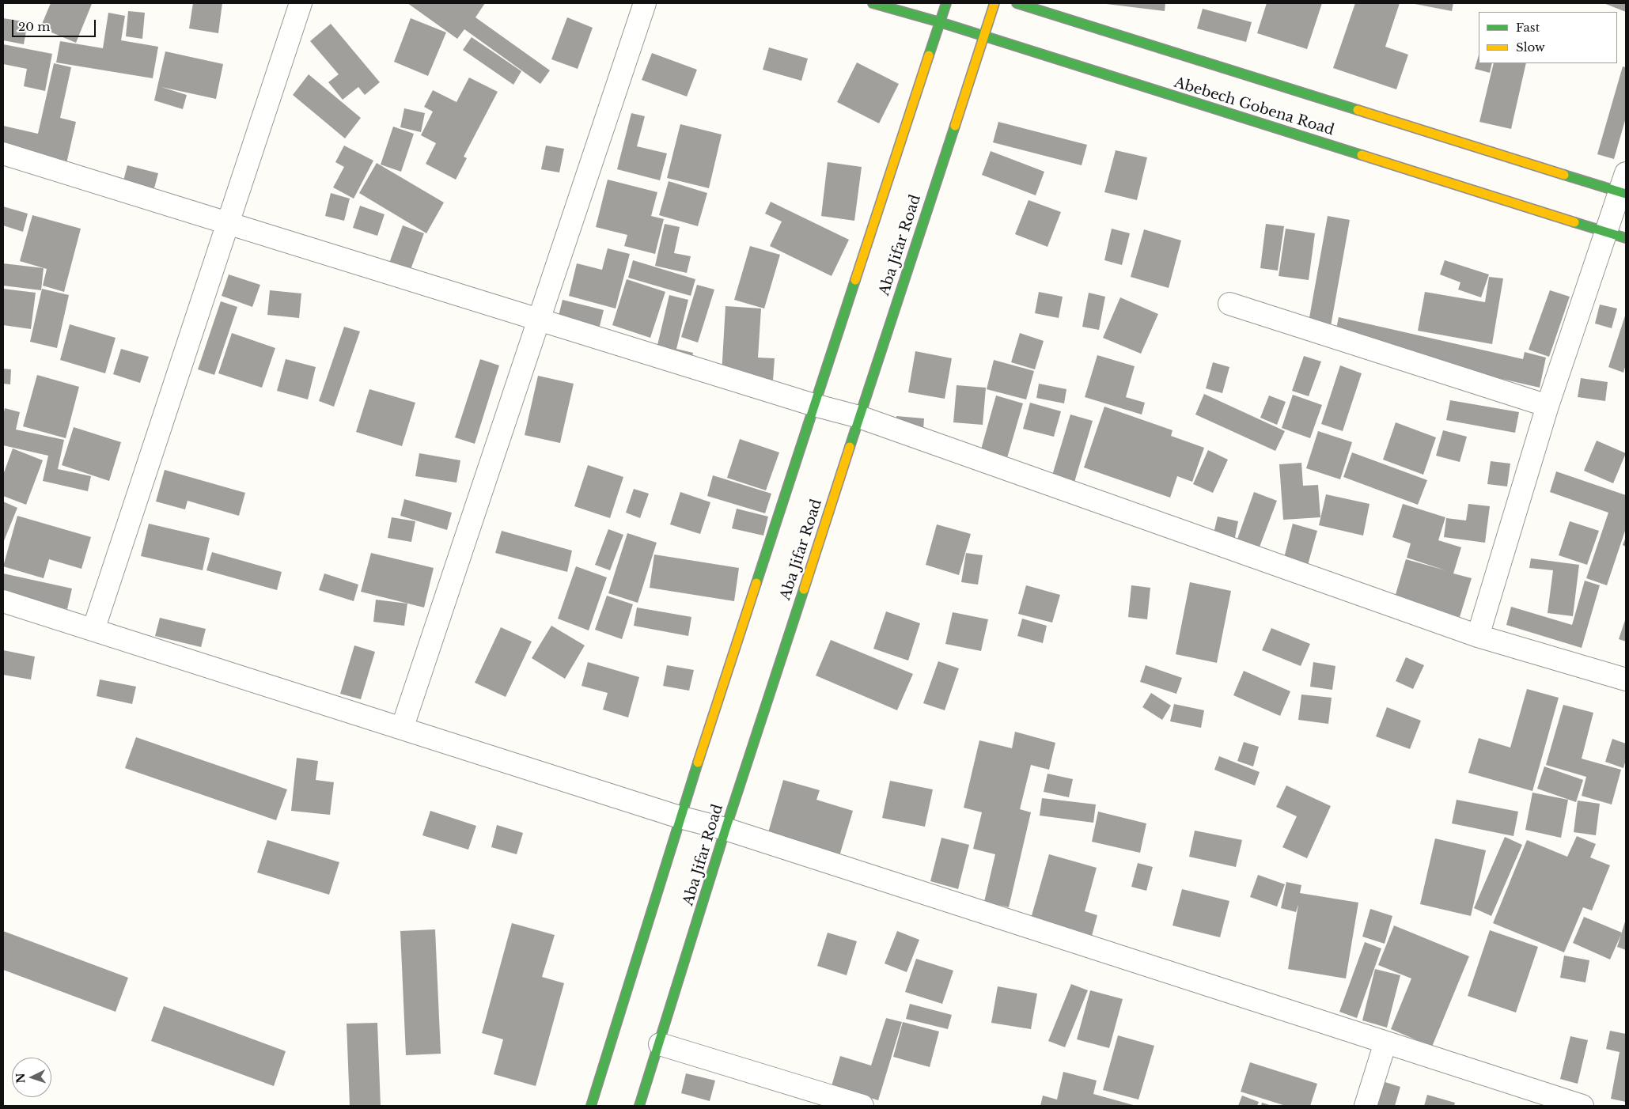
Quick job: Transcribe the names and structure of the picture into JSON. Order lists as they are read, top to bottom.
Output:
{
  "streets": {
    "street": ["Abebech Gobena Road", "Aba Jifar Road"]
  },
  "crossings": [
    ["Abebech Gobena Road", "Aba Jifar Road"]
  ],
  "legend": ["Fast", "Slow"],
  "scale_bar": "20 m",
  "north": "left"
}
